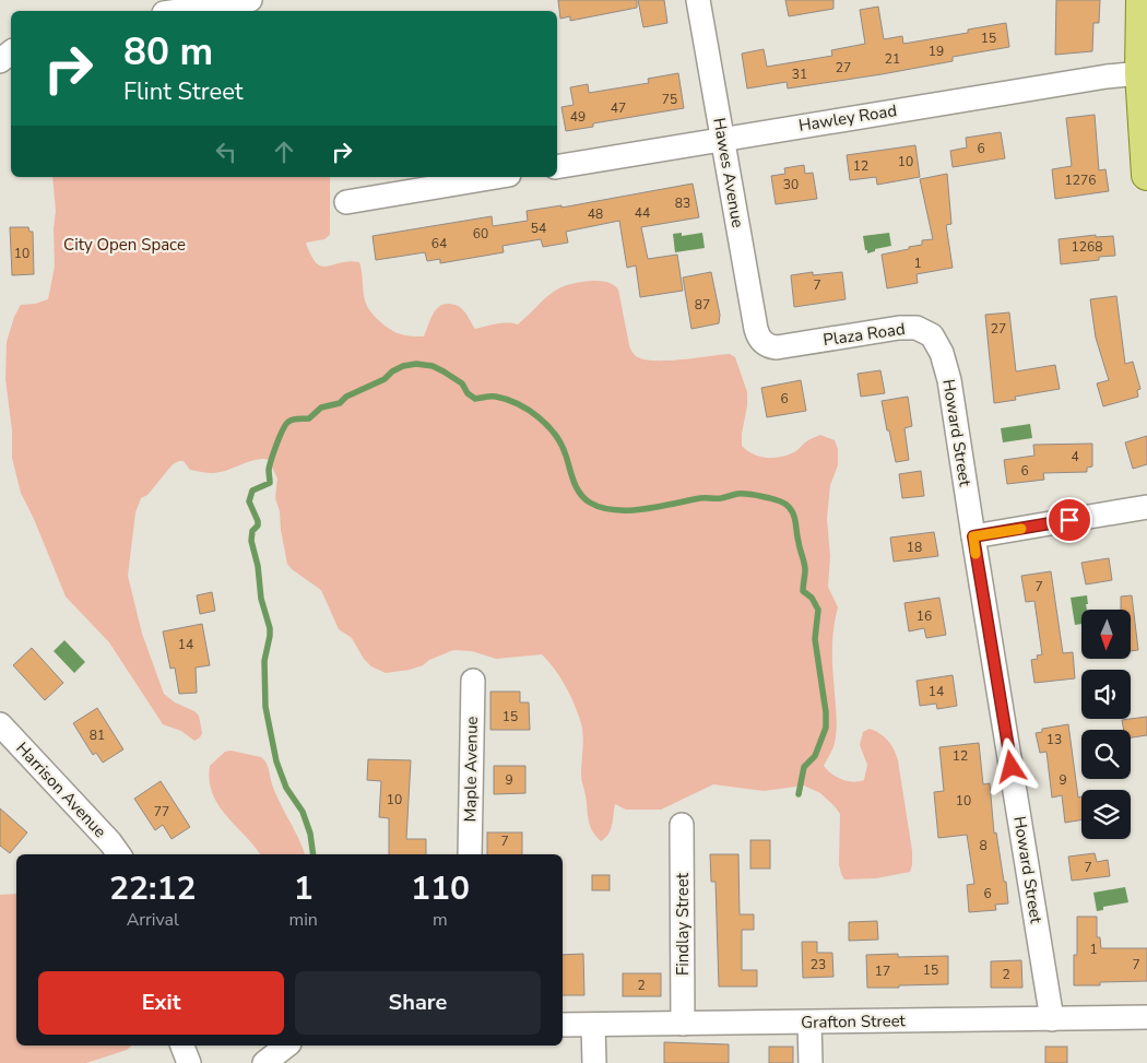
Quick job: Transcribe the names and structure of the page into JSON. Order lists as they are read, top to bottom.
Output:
{
  "streets": {
    "street": [
      "Hawley Road",
      "Hawes Avenue",
      "Plaza Road",
      "Howard Street",
      "Maple Avenue",
      "Harrison Avenue",
      "Findlay Street",
      "Grafton Street"
    ]
  },
  "crossings": [
    ["Hawley Road", "Hawes Avenue"],
    ["Hawes Avenue", "Plaza Road"],
    ["Plaza Road", "Howard Street"],
    ["Howard Street", "Grafton Street"],
    ["Findlay Street", "Grafton Street"]
  ],
  "parks": ["City Open Space"],
  "house_numbers": [
    "15",
    "19",
    "21",
    "27",
    "31",
    "75",
    "47",
    "49",
    "6",
    "10",
    "12",
    "1276",
    "30",
    "83",
    "44",
    "48",
    "54",
    "60",
    "64",
    "1268",
    "10",
    "1",
    "7",
    "87",
    "27",
    "6",
    "4",
    "6",
    "18",
    "7",
    "16",
    "14",
    "14",
    "15",
    "81",
    "13",
    "12",
    "9",
    "9",
    "10",
    "10",
    "77",
    "7",
    "8",
    "7",
    "6",
    "1",
    "23",
    "7",
    "15",
    "17",
    "2",
    "2"
  ],
  "north": "bottom",
  "page": {
    "turn": ["80 m", "Flint Street"],
    "eta": [
      "22:12",
      "Arrival",
      "1",
      "min",
      "110",
      "m"
    ],
    "buttons": ["Exit", "Share"]
  }
}
